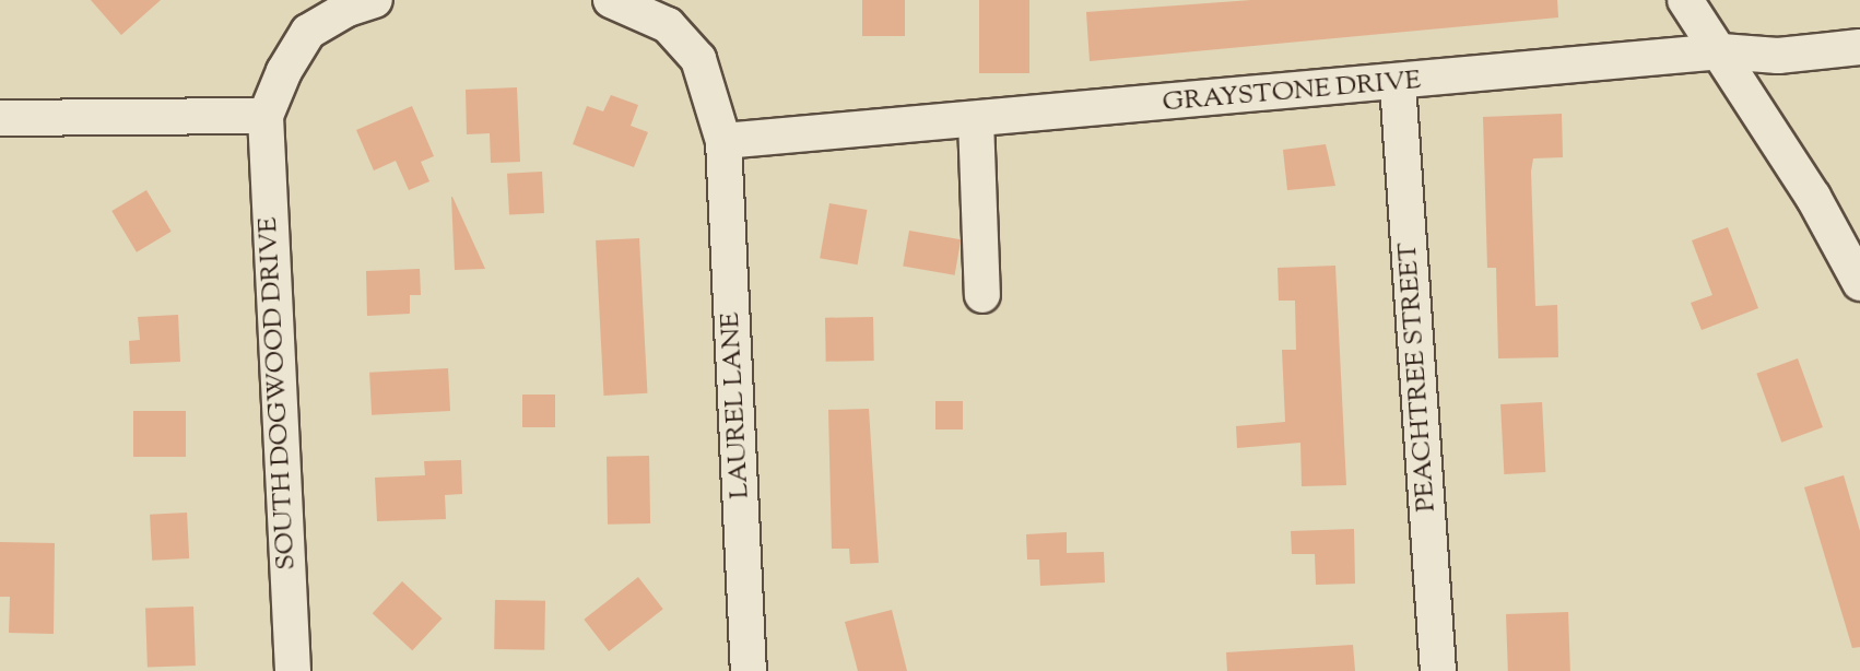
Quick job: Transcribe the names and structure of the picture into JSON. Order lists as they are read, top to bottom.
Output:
{
  "streets": {
    "street": [
      "GRAYSTONE DRIVE",
      "PEACHTREE STREET",
      "SOUTH DOGWOOD DRIVE",
      "LAUREL LANE"
    ]
  },
  "crossings": [
    ["GRAYSTONE DRIVE", "PEACHTREE STREET"],
    ["GRAYSTONE DRIVE", "LAUREL LANE"]
  ]
}
